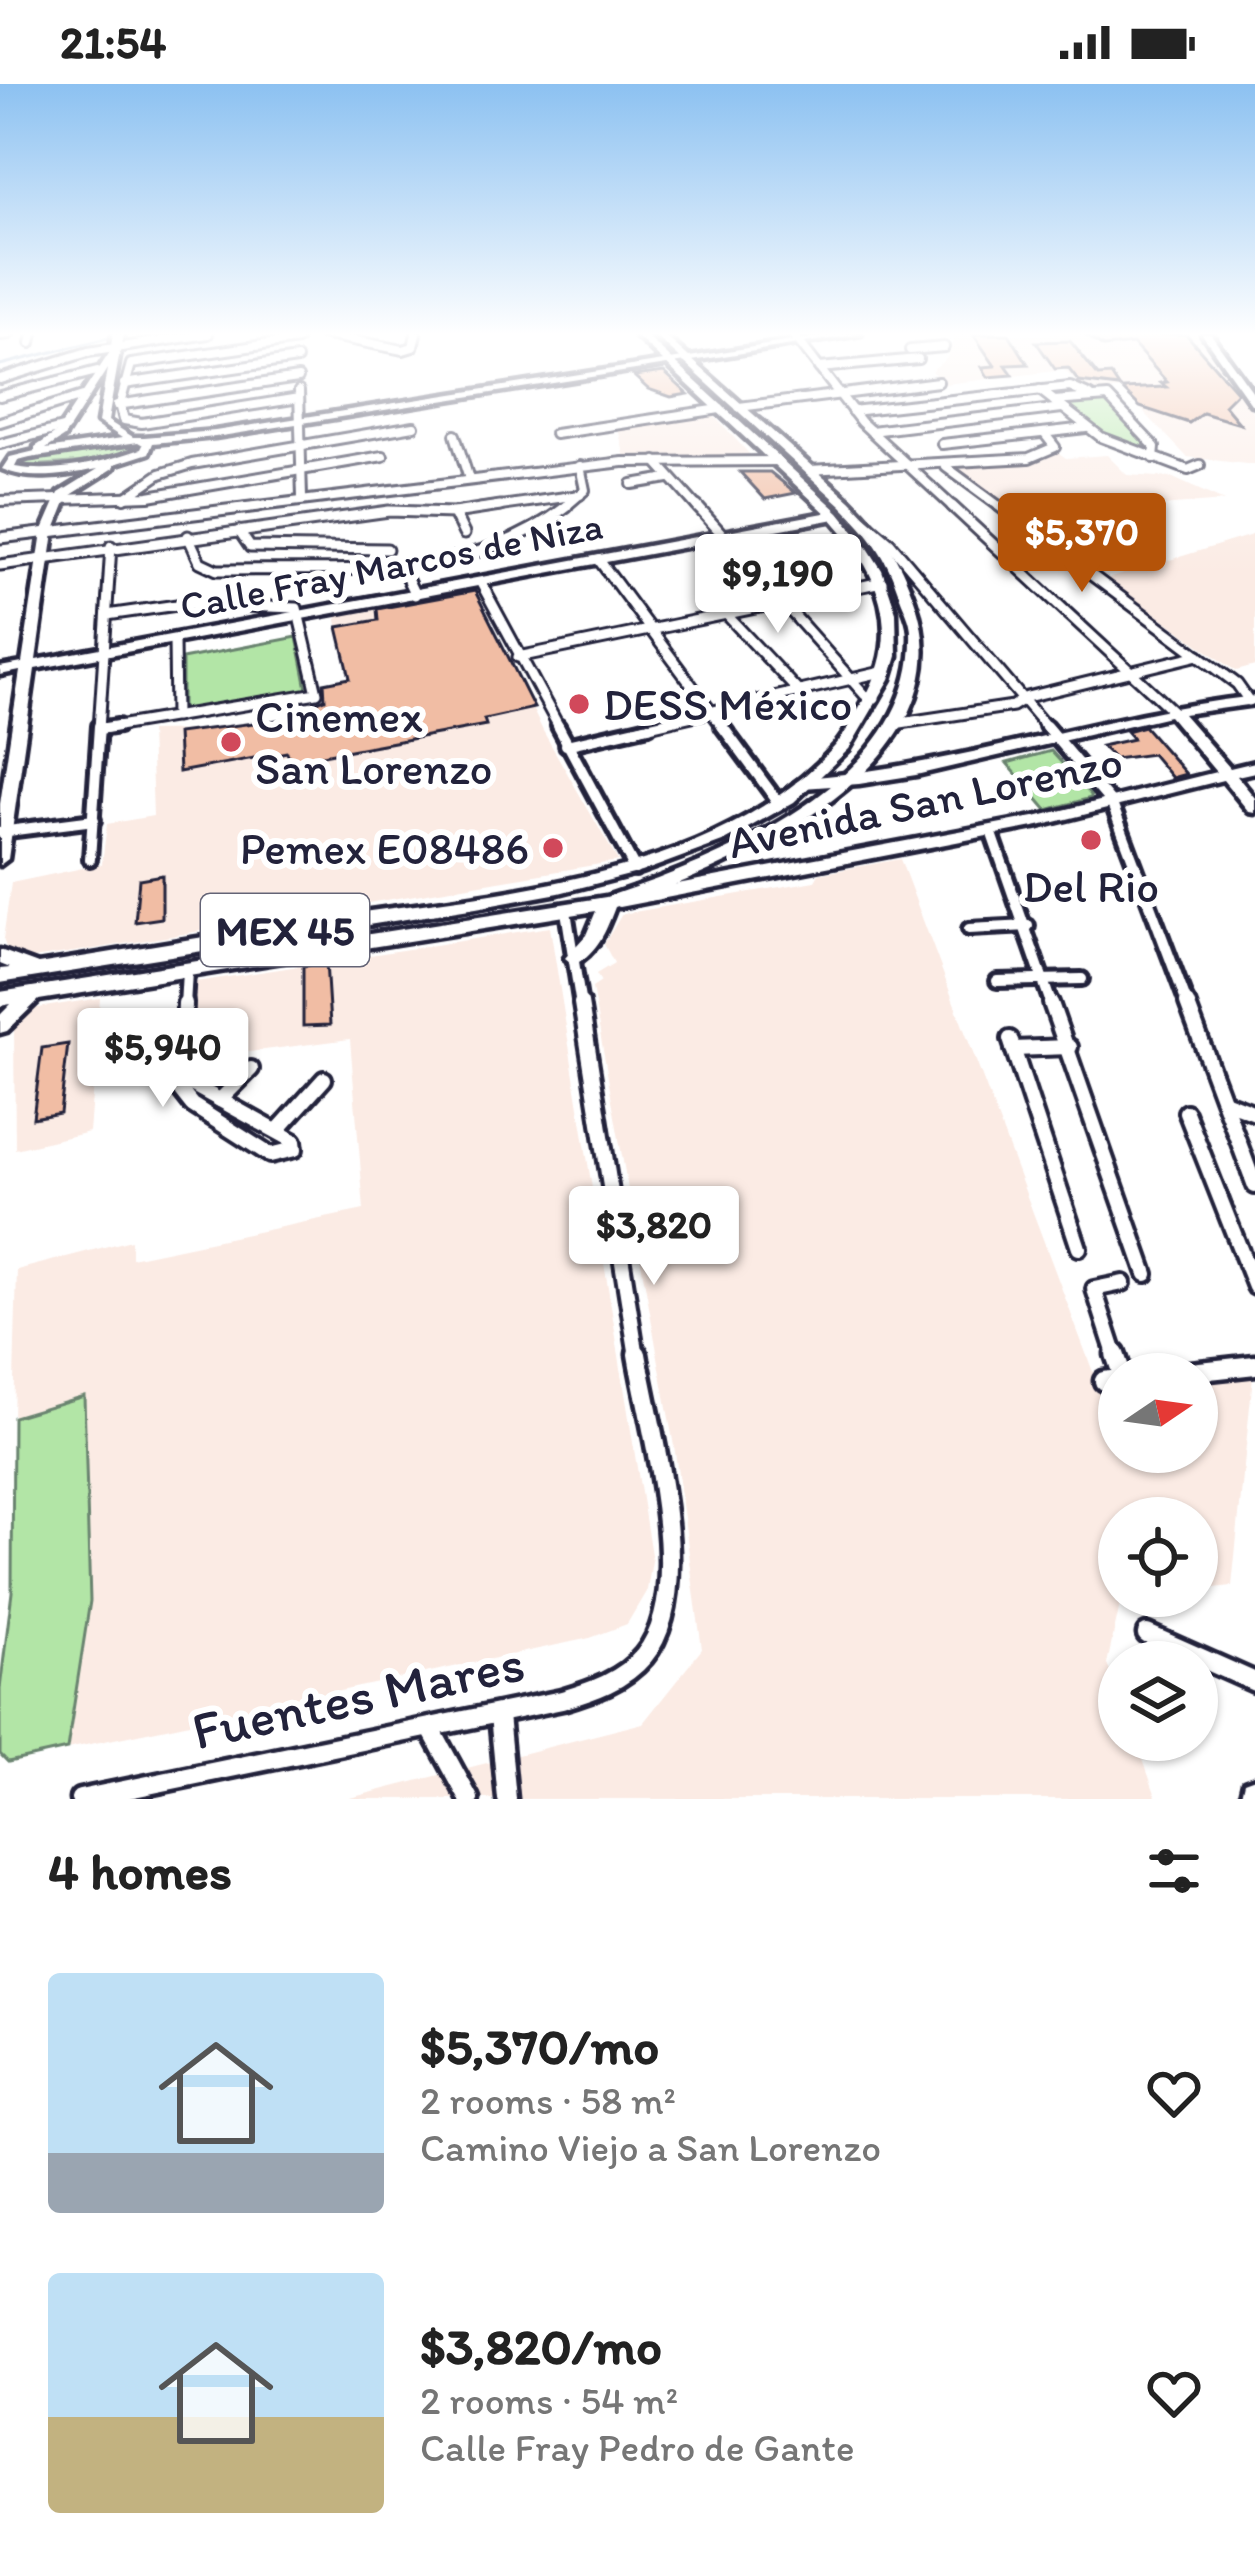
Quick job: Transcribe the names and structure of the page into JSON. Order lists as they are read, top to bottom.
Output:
{
  "streets": {
    "main road": ["Calle Fray Marcos de Niza", "Avenida San Lorenzo", "MEX 45"],
    "street": ["Fuentes Mares"]
  },
  "crossings": [
    ["Calle Fray Marcos de Niza", "MEX 45"],
    ["Avenida San Lorenzo", "MEX 45"]
  ],
  "places": [
    "DESS México",
    "Cinemex San Lorenzo",
    "Del Rio",
    "Pemex E08486"
  ],
  "north": "right",
  "page": {
    "status": "21:54",
    "price": [
      "$5,370",
      "$9,190",
      "$5,940",
      "$3,820"
    ],
    "heading": "4 homes",
    "list": [
      {
        "name": "$5,370/mo",
        "note": "2 rooms · 58 m² · Camino Viejo a San Lorenzo"
      },
      {
        "name": "$3,820/mo",
        "note": "2 rooms · 54 m² · Calle Fray Pedro de Gante"
      }
    ]
  }
}
